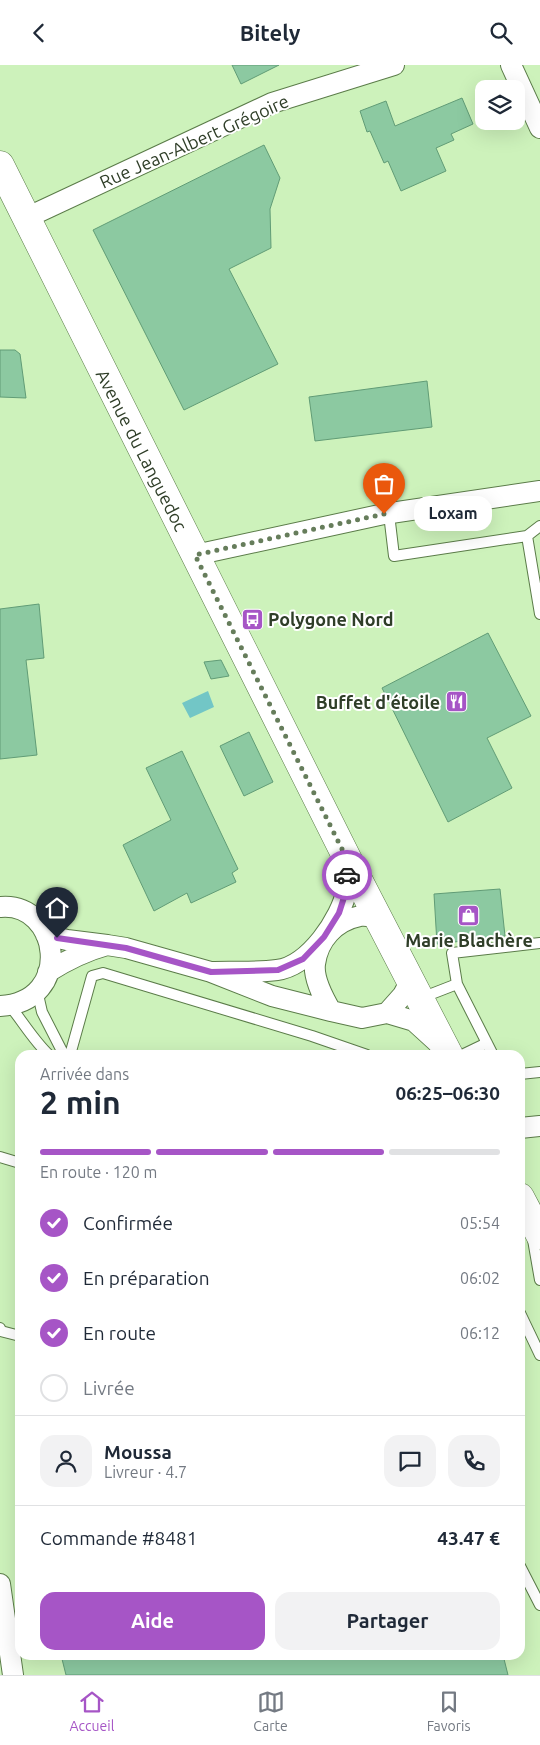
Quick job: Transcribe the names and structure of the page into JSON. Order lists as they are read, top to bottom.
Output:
{
  "streets": {
    "main road": ["Avenue du Languedoc"],
    "street": ["Rue Jean-Albert Grégoire"]
  },
  "crossings": [
    ["Rue Jean-Albert Grégoire", "Avenue du Languedoc"]
  ],
  "places": {
    "other": ["Loxam"],
    "bus stop": ["Polygone Nord"],
    "restaurant": ["Buffet d'étoile"],
    "shop": ["Marie Blachère"]
  },
  "page": {
    "header": "Bitely",
    "bubble": "Loxam",
    "heading": ["2 min", "Arrivée dans", "06:25–06:30"],
    "panel": [
      "Moussa",
      "Livreur · 4.7",
      "Commande #8481",
      "43.47 €"
    ],
    "bar": "En route · 120 m",
    "list": [
      ["Confirmée", "05:54"],
      ["En préparation", "06:02"],
      ["En route", "06:12"],
      "Livrée"
    ],
    "buttons": ["Aide", "Partager"],
    "tabs": ["Accueil", "Carte", "Favoris"]
  }
}
